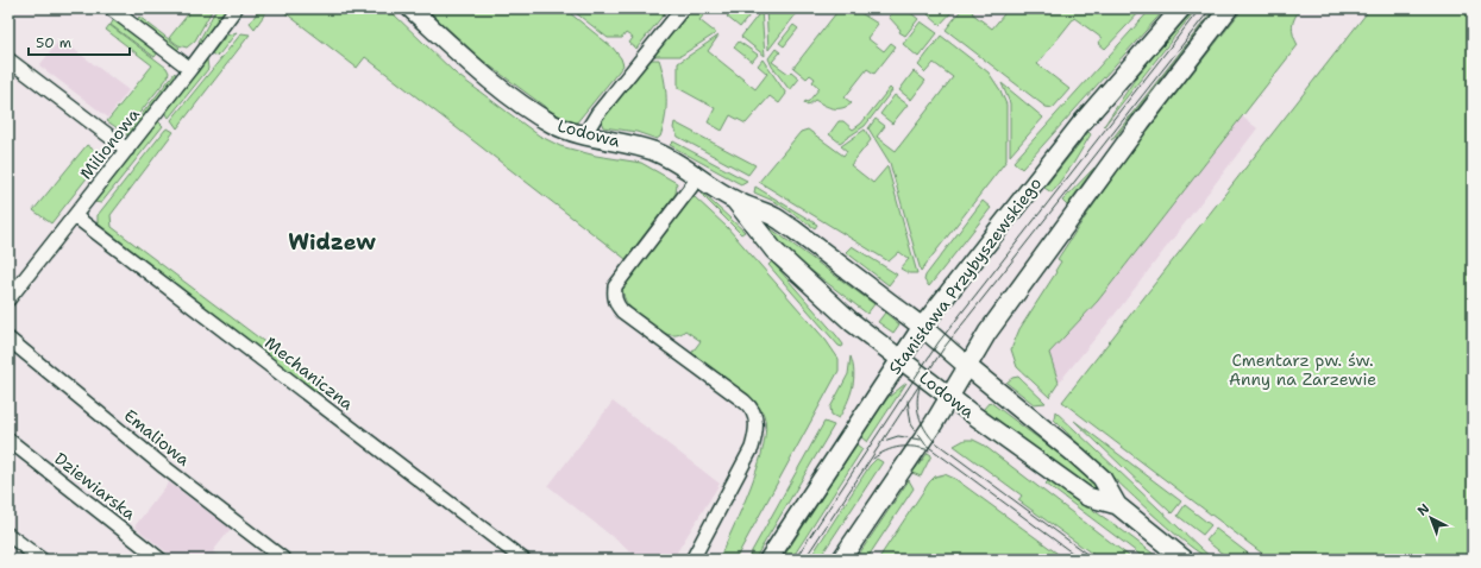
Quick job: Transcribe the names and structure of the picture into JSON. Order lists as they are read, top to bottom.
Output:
{
  "streets": {
    "street": [
      "Lodowa",
      "Milionowa",
      "Stanisława Przybyszewskiego",
      "Mechaniczna",
      "Emaliowa",
      "Dziewiarska"
    ]
  },
  "crossings": [
    ["Lodowa", "Stanisława Przybyszewskiego"],
    ["Milionowa", "Mechaniczna"]
  ],
  "districts": ["Widzew"],
  "parks": ["Cmentarz pw. św. Anny na Zarzewie"],
  "scale_bar": "50 m",
  "north": "top left"
}
